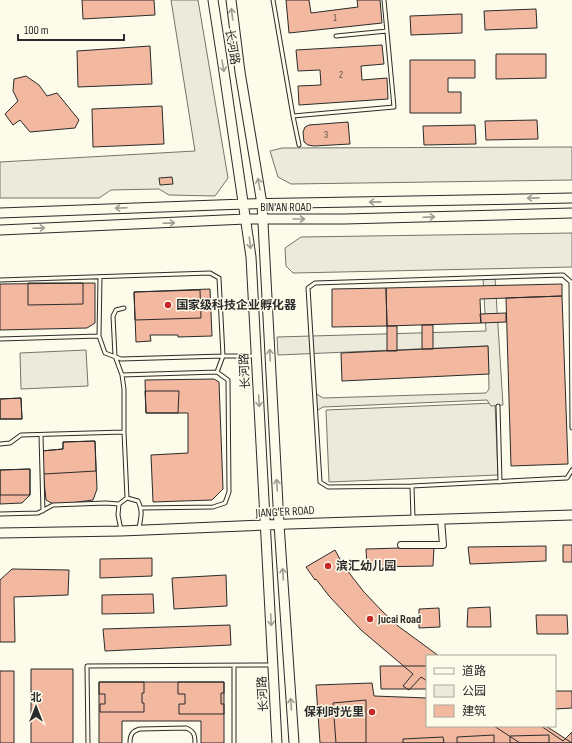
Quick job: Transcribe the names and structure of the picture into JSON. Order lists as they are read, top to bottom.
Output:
{
  "streets": {
    "main road": ["长河路", "BIN'AN ROAD", "JIANG'ER ROAD"]
  },
  "crossings": [
    ["长河路", "BIN'AN ROAD"],
    ["长河路", "JIANG'ER ROAD"]
  ],
  "places": [
    "国家级科技企业孵化器",
    "滨汇幼儿园",
    "Jucai Road",
    "保利时光里"
  ],
  "house_numbers": ["1", "2", "3"],
  "legend": ["道路", "公园", "建筑"],
  "scale_bar": "100 m",
  "north": "top"
}
